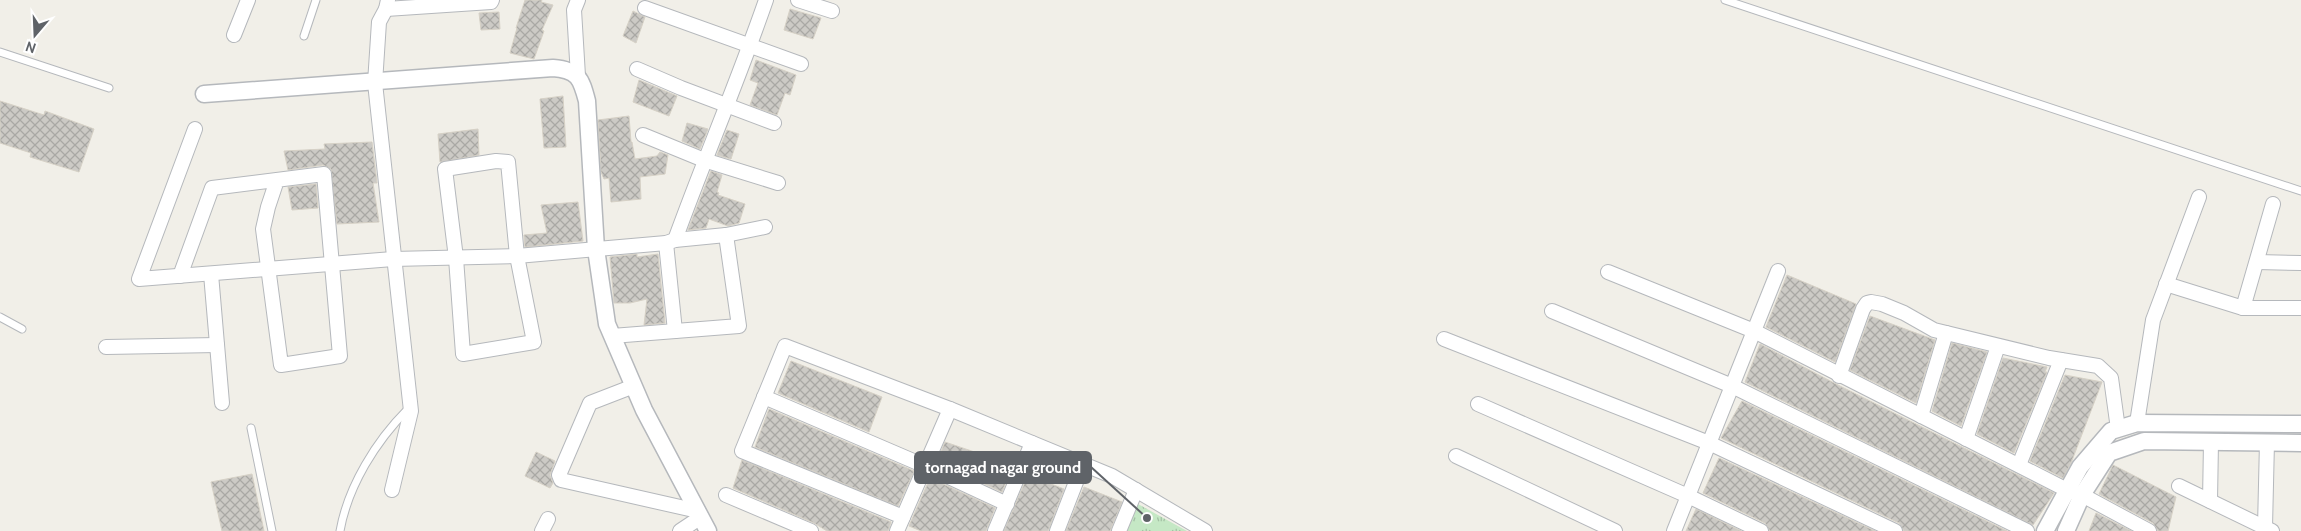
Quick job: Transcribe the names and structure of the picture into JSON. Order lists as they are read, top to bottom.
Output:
{
  "places": ["tornagad nagar ground"],
  "north": "bottom"
}
